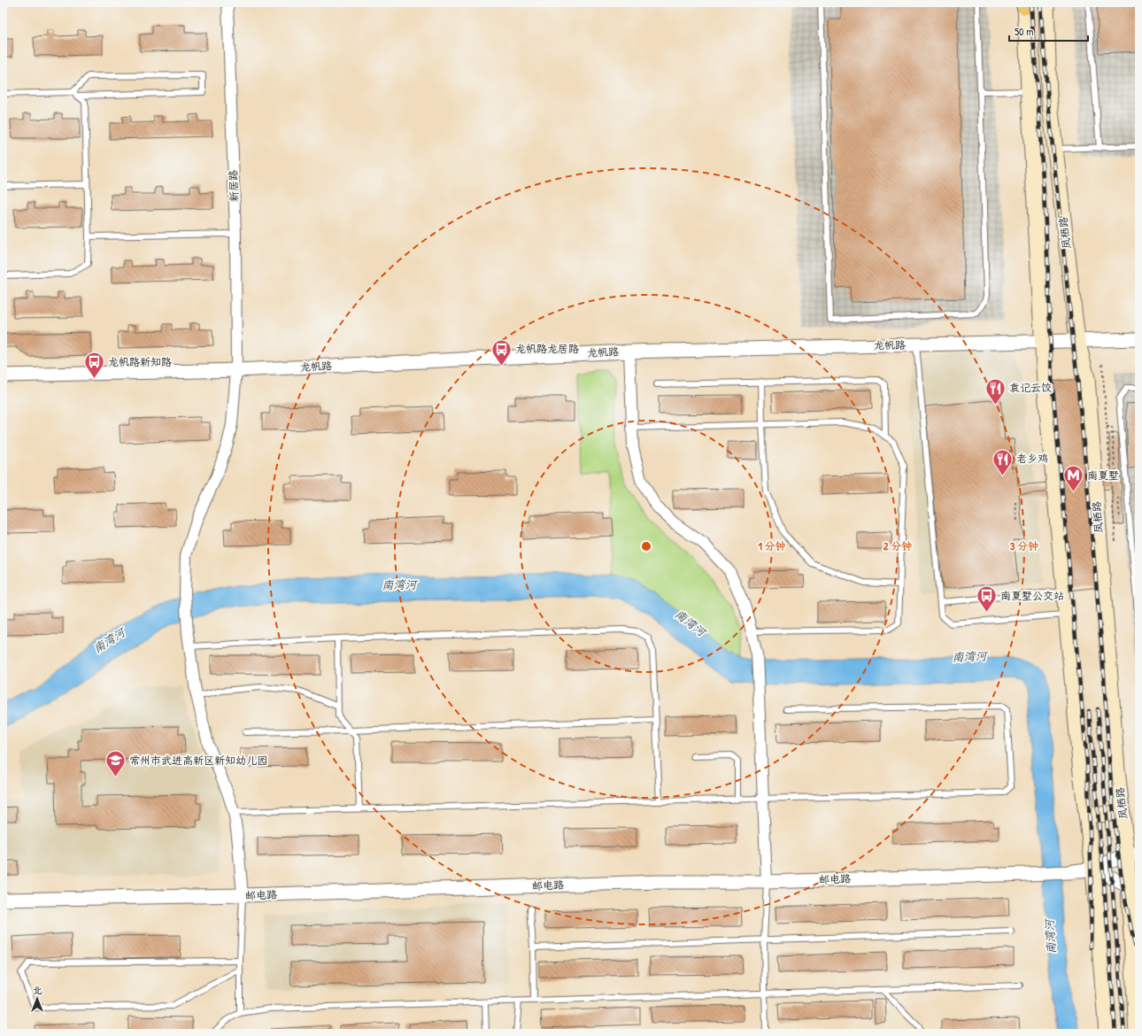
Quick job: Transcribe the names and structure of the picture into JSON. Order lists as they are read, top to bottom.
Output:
{
  "streets": {
    "main road": ["凤栖路"],
    "street": ["新居路", "龙帆路", "邮电路"]
  },
  "crossings": [
    ["新居路", "龙帆路"],
    ["新居路", "邮电路"],
    ["凤栖路", "龙帆路"],
    ["凤栖路", "邮电路"]
  ],
  "water": ["南湾河"],
  "places": {
    "bus stop": ["龙帆路龙居路", "龙帆路新知路", "南夏墅公交站"],
    "restaurant": ["袁记云饺", "老乡鸡"],
    "metro station": ["南夏墅"],
    "school or university": ["常州市武进高新区新知幼儿园"]
  },
  "scale_bar": "50 m",
  "north": "top",
  "rings": ["1 分钟", "2 分钟", "3 分钟"]
}
